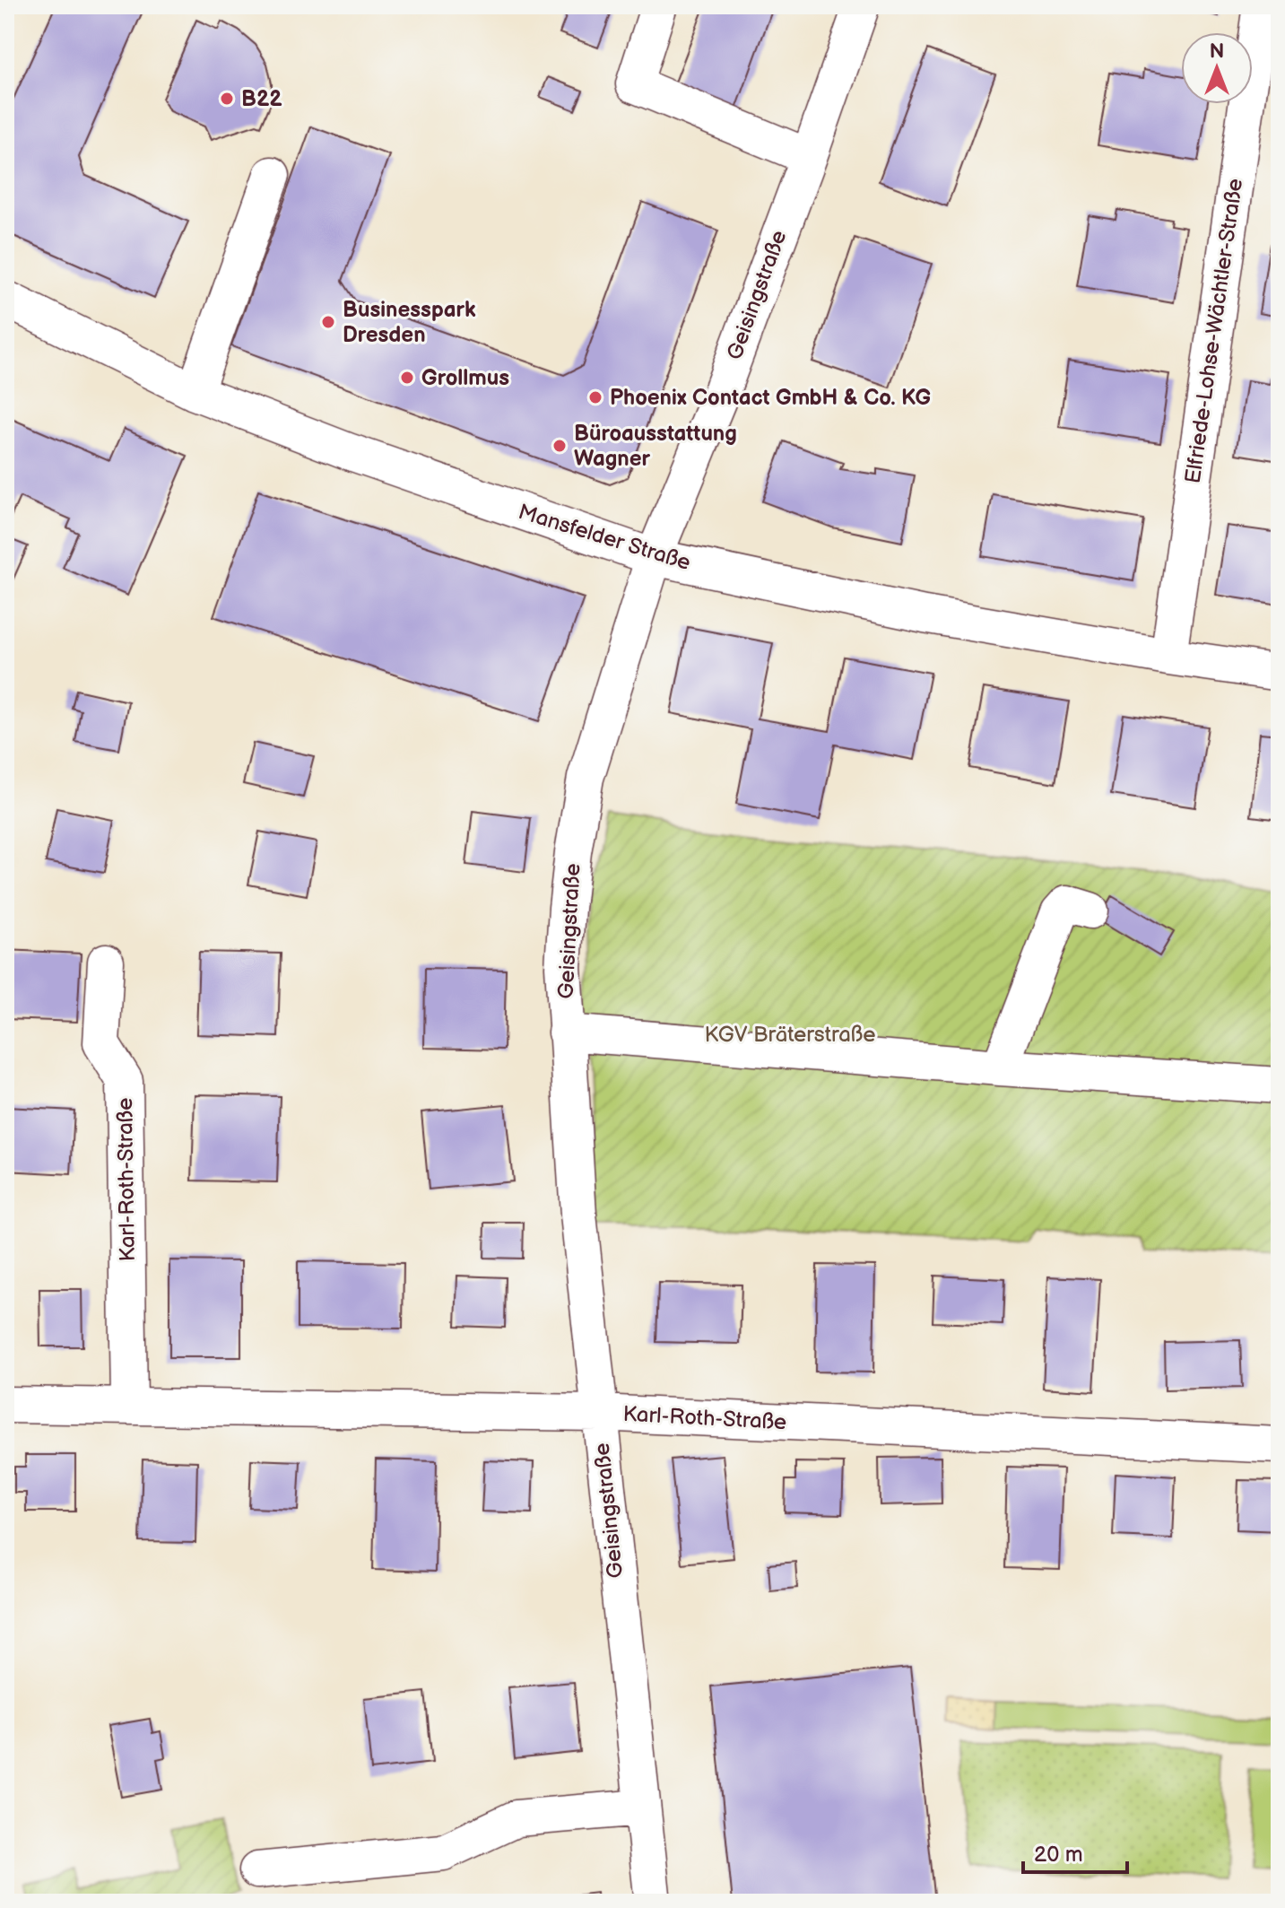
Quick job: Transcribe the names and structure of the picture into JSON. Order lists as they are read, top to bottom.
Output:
{
  "streets": {
    "street": [
      "Geisingstraße",
      "Elfriede-Lohse-Wächtler-Straße",
      "Mansfelder Straße",
      "Karl-Roth-Straße"
    ]
  },
  "crossings": [
    ["Geisingstraße", "Mansfelder Straße"],
    ["Geisingstraße", "Karl-Roth-Straße"],
    ["Elfriede-Lohse-Wächtler-Straße", "Mansfelder Straße"]
  ],
  "parks": ["KGV Bräterstraße"],
  "places": [
    "B22",
    "Businesspark Dresden",
    "Grollmus",
    "Phoenix Contact GmbH & Co. KG",
    "Büroausstattung Wagner"
  ],
  "scale_bar": "20 m",
  "north": "top"
}
